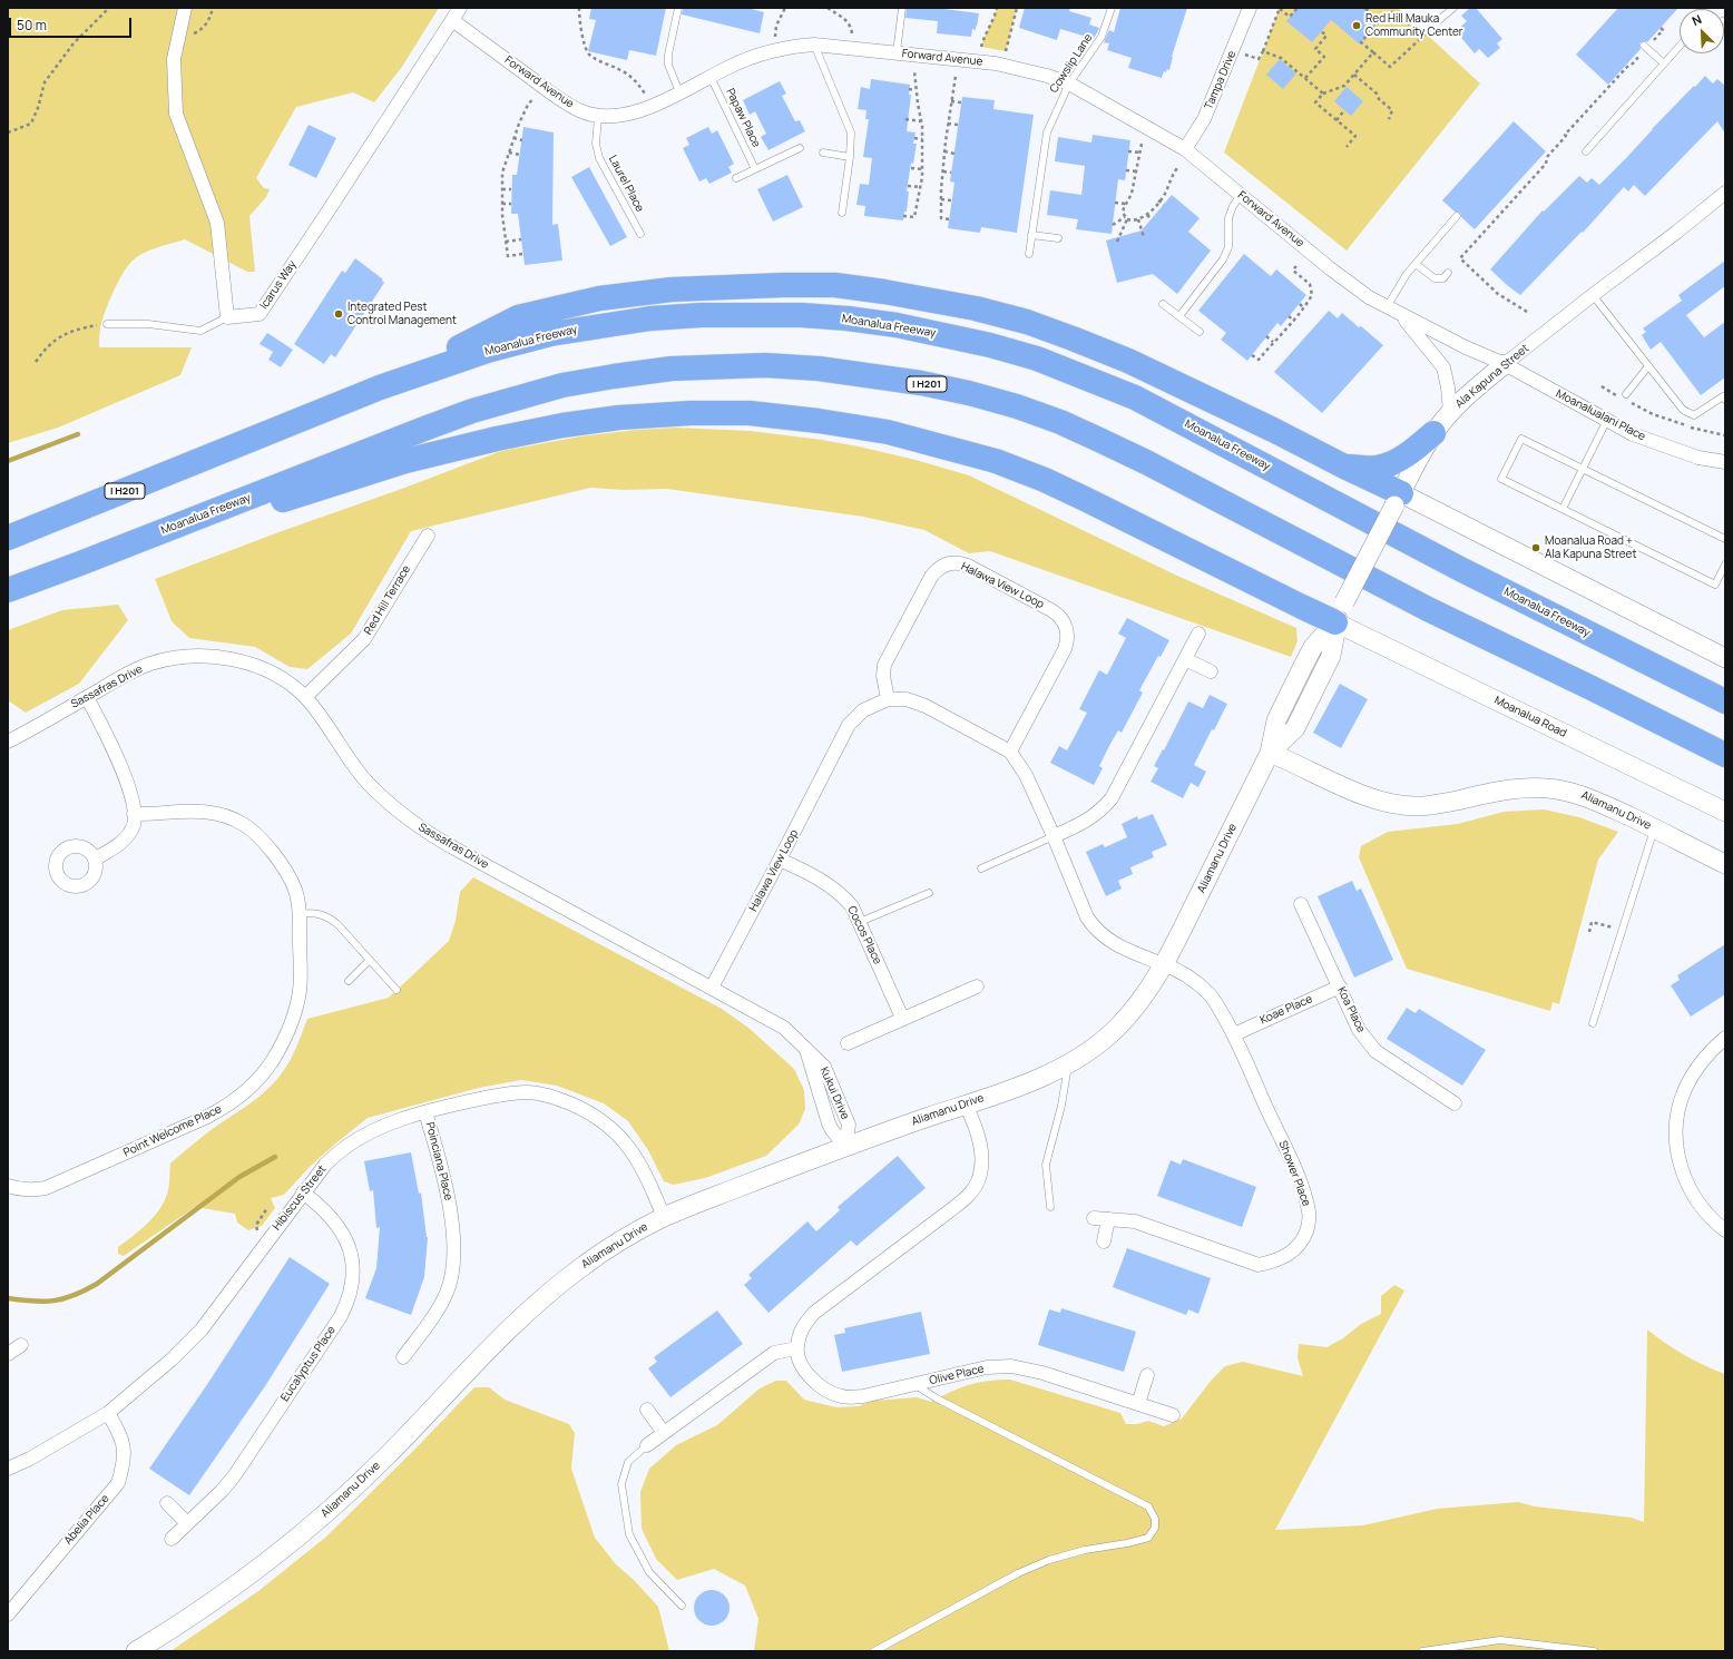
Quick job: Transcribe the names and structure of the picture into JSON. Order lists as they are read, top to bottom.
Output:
{
  "streets": {
    "highway": ["Moanalua Freeway", "I H201"],
    "street": [
      "Forward Avenue",
      "Tampa Drive",
      "Icarus Way",
      "Ala Kapuna Street",
      "Moanalualani Place",
      "Halawa View Loop",
      "Red Hill Terrace",
      "Sassafras Drive",
      "Moanalua Road",
      "Aliamanu Drive",
      "Cocos Place",
      "Koae Place",
      "Koa Place",
      "Kukui Drive",
      "Point Welcome Place",
      "Poinciana Place",
      "Shower Place",
      "Hibiscus Street",
      "Eucalyptus Place",
      "Olive Place",
      "Abelia Place"
    ],
    "lane": ["Cowslip Lane", "Papaw Place", "Laurel Place"]
  },
  "crossings": [
    ["Forward Avenue", "Cowslip Lane"],
    ["Forward Avenue", "Tampa Drive"],
    ["Forward Avenue", "Papaw Place"],
    ["Forward Avenue", "Laurel Place"],
    ["Forward Avenue", "Icarus Way"],
    ["Forward Avenue", "Ala Kapuna Street"],
    ["Forward Avenue", "Moanalualani Place"],
    ["Ala Kapuna Street", "Moanalualani Place"],
    ["Ala Kapuna Street", "Moanalua Road"],
    ["Halawa View Loop", "Sassafras Drive"],
    ["Halawa View Loop", "Aliamanu Drive"],
    ["Halawa View Loop", "Cocos Place"],
    ["Halawa View Loop", "Shower Place"],
    ["Red Hill Terrace", "Sassafras Drive"],
    ["Sassafras Drive", "Kukui Drive"],
    ["Aliamanu Drive", "Kukui Drive"],
    ["Aliamanu Drive", "Shower Place"],
    ["Aliamanu Drive", "Hibiscus Street"],
    ["Koae Place", "Koa Place"],
    ["Koae Place", "Shower Place"],
    ["Poinciana Place", "Hibiscus Street"],
    ["Hibiscus Street", "Eucalyptus Place"],
    ["Hibiscus Street", "Abelia Place"]
  ],
  "places": ["Red Hill Mauka Community Center", "Integrated Pest Control Management", "Moanalua Road + Ala Kapuna Street"],
  "scale_bar": "50 m",
  "north": "top left"
}
